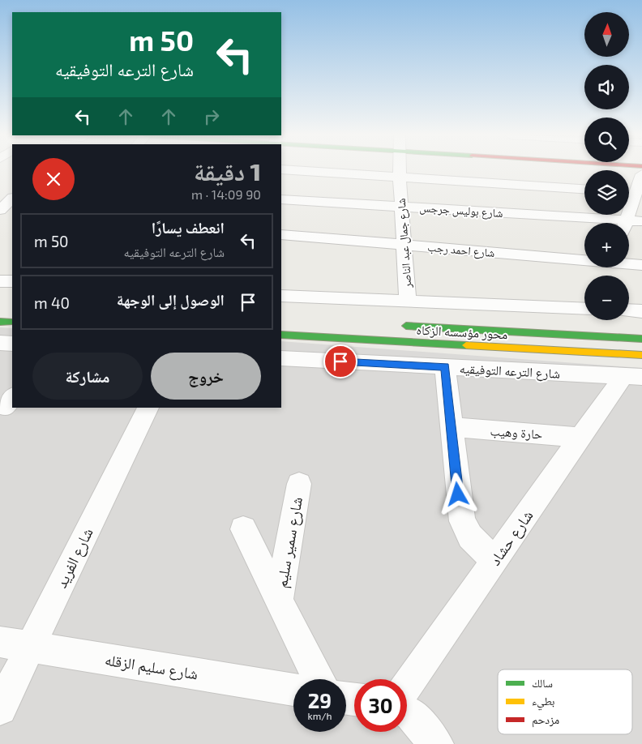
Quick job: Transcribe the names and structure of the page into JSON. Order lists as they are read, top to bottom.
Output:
{
  "streets": {
    "street": [
      "شارع بوليس جرجس",
      "شارع جمال عبد الناصر",
      "شارع احمد رجب",
      "محور مؤسسه الزكاه",
      "شارع الترعه التوفيقيه",
      "حارة وهيب",
      "شارع حشاد",
      "شارع سمير سليم",
      "شارع الفريد",
      "شارع سليم الزقله"
    ]
  },
  "crossings": [
    ["شارع بوليس جرجس", "شارع جمال عبد الناصر"],
    ["شارع جمال عبد الناصر", "شارع احمد رجب"],
    ["شارع الترعه التوفيقيه", "شارع حشاد"],
    ["حارة وهيب", "شارع حشاد"],
    ["شارع الفريد", "شارع سليم الزقله"]
  ],
  "legend": ["سالك", "بطيء", "مزدحم"],
  "north": "top",
  "page": {
    "map_buttons": ["+", "−"],
    "turn": ["50 m", "شارع الترعه التوفيقيه"],
    "heading": ["1 دقيقة", "90 m · 14:09"],
    "list": [
      {
        "name": "انعطف يسارًا",
        "note": "شارع الترعه التوفيقيه",
        "value": "50 m"
      },
      {
        "name": "الوصول إلى الوجهة",
        "value": "40 m"
      }
    ],
    "buttons": ["خروج", "مشاركة"],
    "speed": "29 km/h",
    "limit": "30"
  }
}
